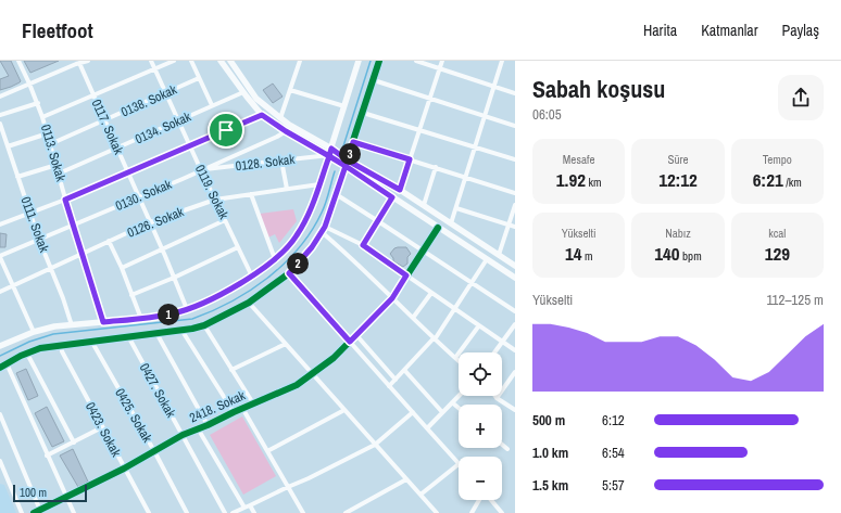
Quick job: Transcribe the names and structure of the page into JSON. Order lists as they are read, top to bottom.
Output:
{
  "streets": {
    "street": [
      "0138. Sokak",
      "0117. Sokak",
      "0134. Sokak",
      "0113. Sokak",
      "0128. Sokak",
      "0119. Sokak",
      "0130. Sokak",
      "0126. Sokak",
      "0111. Sokak",
      "0427. Sokak",
      "2418. Sokak",
      "0425. Sokak",
      "0423. Sokak"
    ]
  },
  "crossings": [
    ["0138. Sokak", "0117. Sokak"],
    ["0138. Sokak", "0113. Sokak"],
    ["0138. Sokak", "0119. Sokak"],
    ["0117. Sokak", "0134. Sokak"],
    ["0117. Sokak", "0130. Sokak"],
    ["0117. Sokak", "0126. Sokak"],
    ["0134. Sokak", "0113. Sokak"],
    ["0134. Sokak", "0119. Sokak"],
    ["0113. Sokak", "0130. Sokak"],
    ["0113. Sokak", "0126. Sokak"],
    ["0128. Sokak", "0119. Sokak"],
    ["0128. Sokak", "0130. Sokak"],
    ["0119. Sokak", "0130. Sokak"],
    ["0119. Sokak", "0126. Sokak"],
    ["0130. Sokak", "0111. Sokak"],
    ["0126. Sokak", "0111. Sokak"],
    ["0427. Sokak", "2418. Sokak"],
    ["2418. Sokak", "0425. Sokak"],
    ["2418. Sokak", "0423. Sokak"]
  ],
  "scale_bar": "100 m",
  "page": {
    "header": "Fleetfoot",
    "nav": ["Harita", "Katmanlar", "Paylaş"],
    "heading": ["Sabah koşusu", "06:05"],
    "stats": [
      ["Mesafe", "1.92 km"],
      ["Süre", "12:12"],
      ["Tempo", "6:21 /km"],
      ["Yükselti", "14 m"],
      ["Nabız", "140 bpm"],
      ["kcal", "129"]
    ],
    "pins": ["3", "2", "1"],
    "chart": ["Yükselti", "112–125 m"],
    "map_buttons": ["+", "−"],
    "list": [
      {
        "name": "500 m",
        "note": "6:12"
      },
      {
        "name": "1.0 km",
        "note": "6:54"
      },
      {
        "name": "1.5 km",
        "note": "5:57"
      }
    ],
    "scale": "100 m"
  }
}
